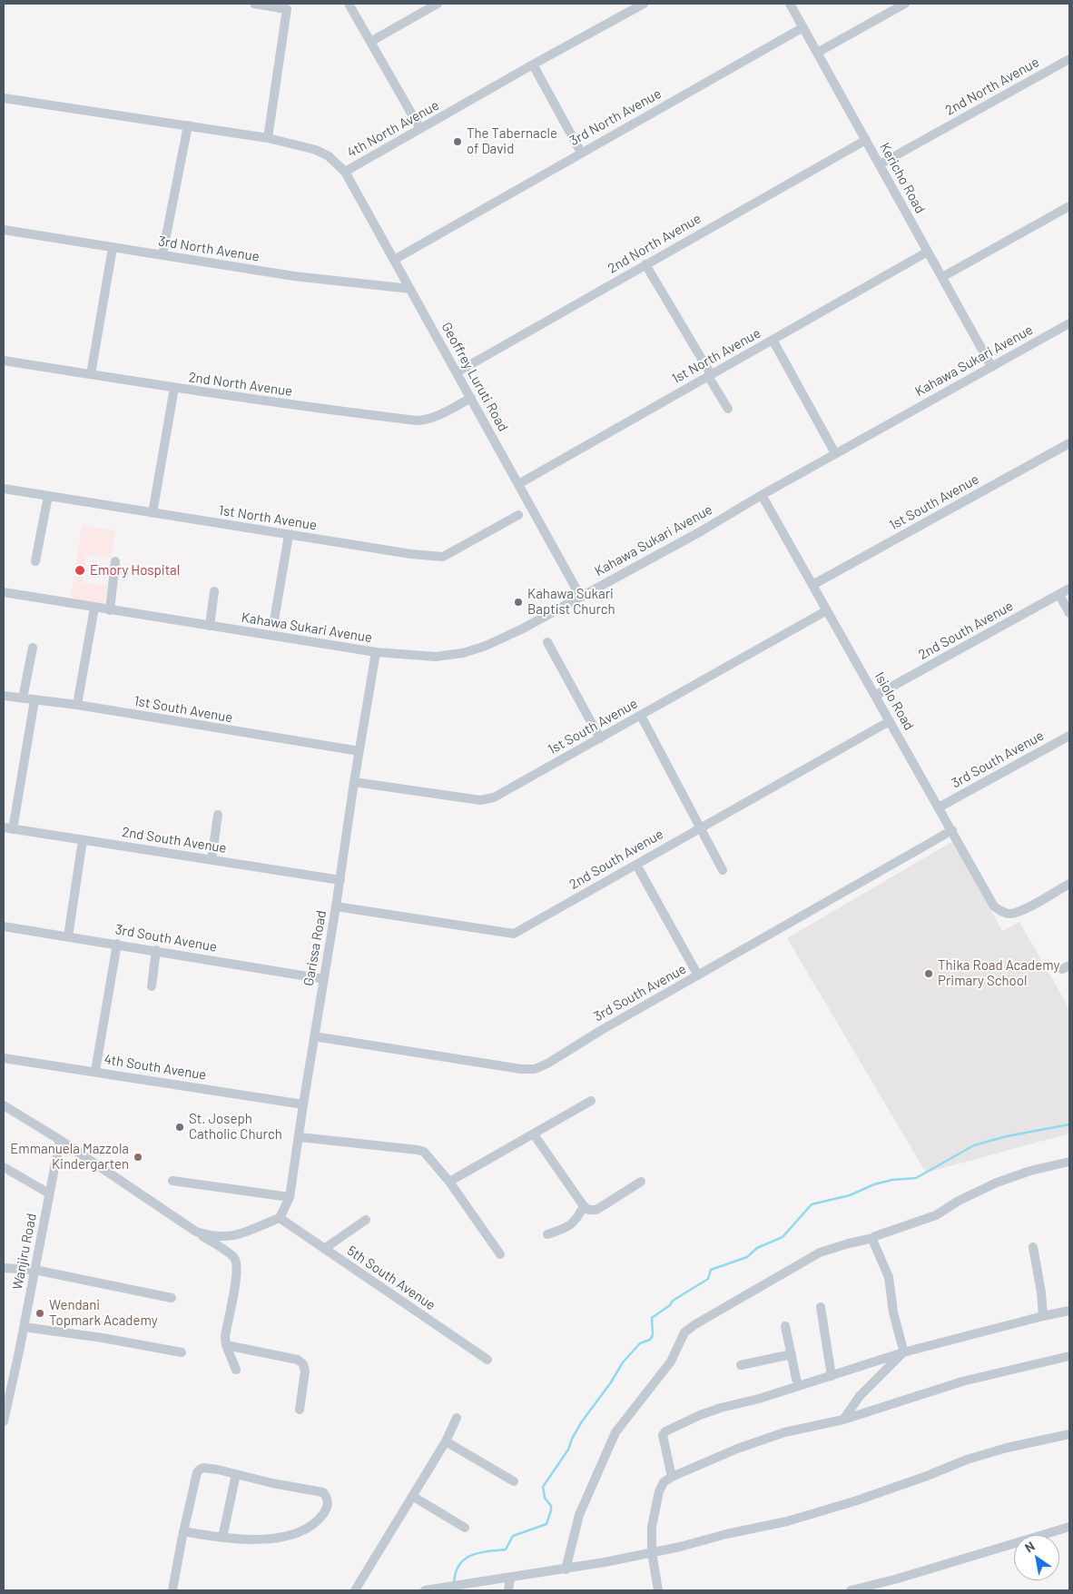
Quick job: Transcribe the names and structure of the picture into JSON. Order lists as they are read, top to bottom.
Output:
{
  "streets": {
    "street": [
      "2nd North Avenue",
      "3rd North Avenue",
      "4th North Avenue",
      "Kericho Road",
      "1st North Avenue",
      "Kahawa Sukari Avenue",
      "Geoffrey Luruti Road",
      "1st South Avenue",
      "2nd South Avenue",
      "Isiolo Road",
      "3rd South Avenue",
      "Garissa Road",
      "4th South Avenue",
      "Wanjiru Road",
      "5th South Avenue"
    ]
  },
  "crossings": [
    ["2nd North Avenue", "Kericho Road"],
    ["2nd North Avenue", "Geoffrey Luruti Road"],
    ["3rd North Avenue", "Kericho Road"],
    ["3rd North Avenue", "Geoffrey Luruti Road"],
    ["4th North Avenue", "Geoffrey Luruti Road"],
    ["Kericho Road", "1st North Avenue"],
    ["Kericho Road", "Kahawa Sukari Avenue"],
    ["1st North Avenue", "Geoffrey Luruti Road"],
    ["Kahawa Sukari Avenue", "Geoffrey Luruti Road"],
    ["Kahawa Sukari Avenue", "Isiolo Road"],
    ["Kahawa Sukari Avenue", "Garissa Road"],
    ["1st South Avenue", "Isiolo Road"],
    ["1st South Avenue", "Garissa Road"],
    ["2nd South Avenue", "Isiolo Road"],
    ["2nd South Avenue", "Garissa Road"],
    ["Isiolo Road", "3rd South Avenue"],
    ["3rd South Avenue", "Garissa Road"],
    ["Garissa Road", "4th South Avenue"],
    ["Garissa Road", "5th South Avenue"]
  ],
  "places": [
    "The Tabernacle of David",
    "Emory Hospital",
    "Kahawa Sukari Baptist Church",
    "Thika Road Academy Primary School",
    "St. Joseph Catholic Church",
    "Emmanuela Mazzola Kindergarten",
    "Wendani Topmark Academy"
  ],
  "north": "top left"
}
